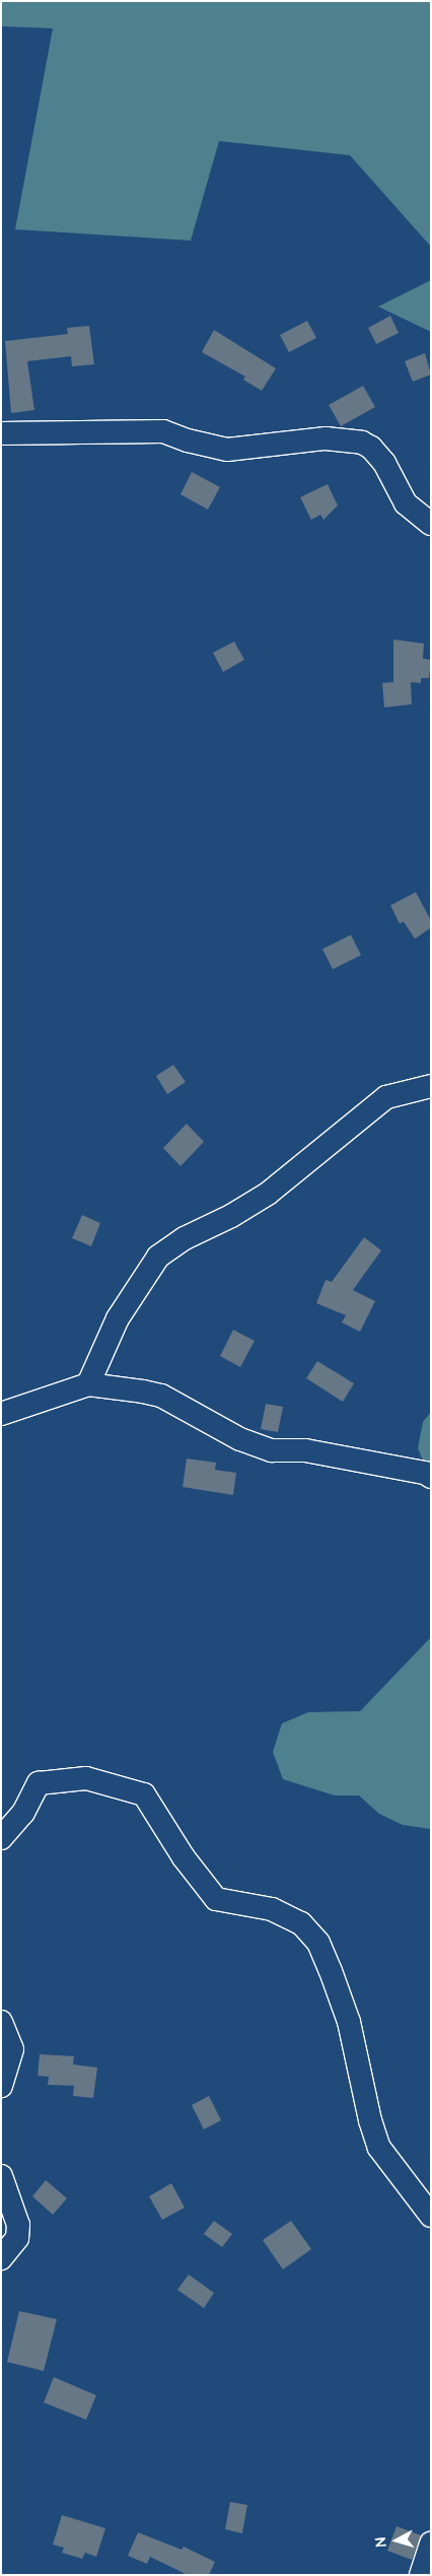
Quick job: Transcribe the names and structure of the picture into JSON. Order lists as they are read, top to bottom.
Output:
{
  "north": "left"
}
